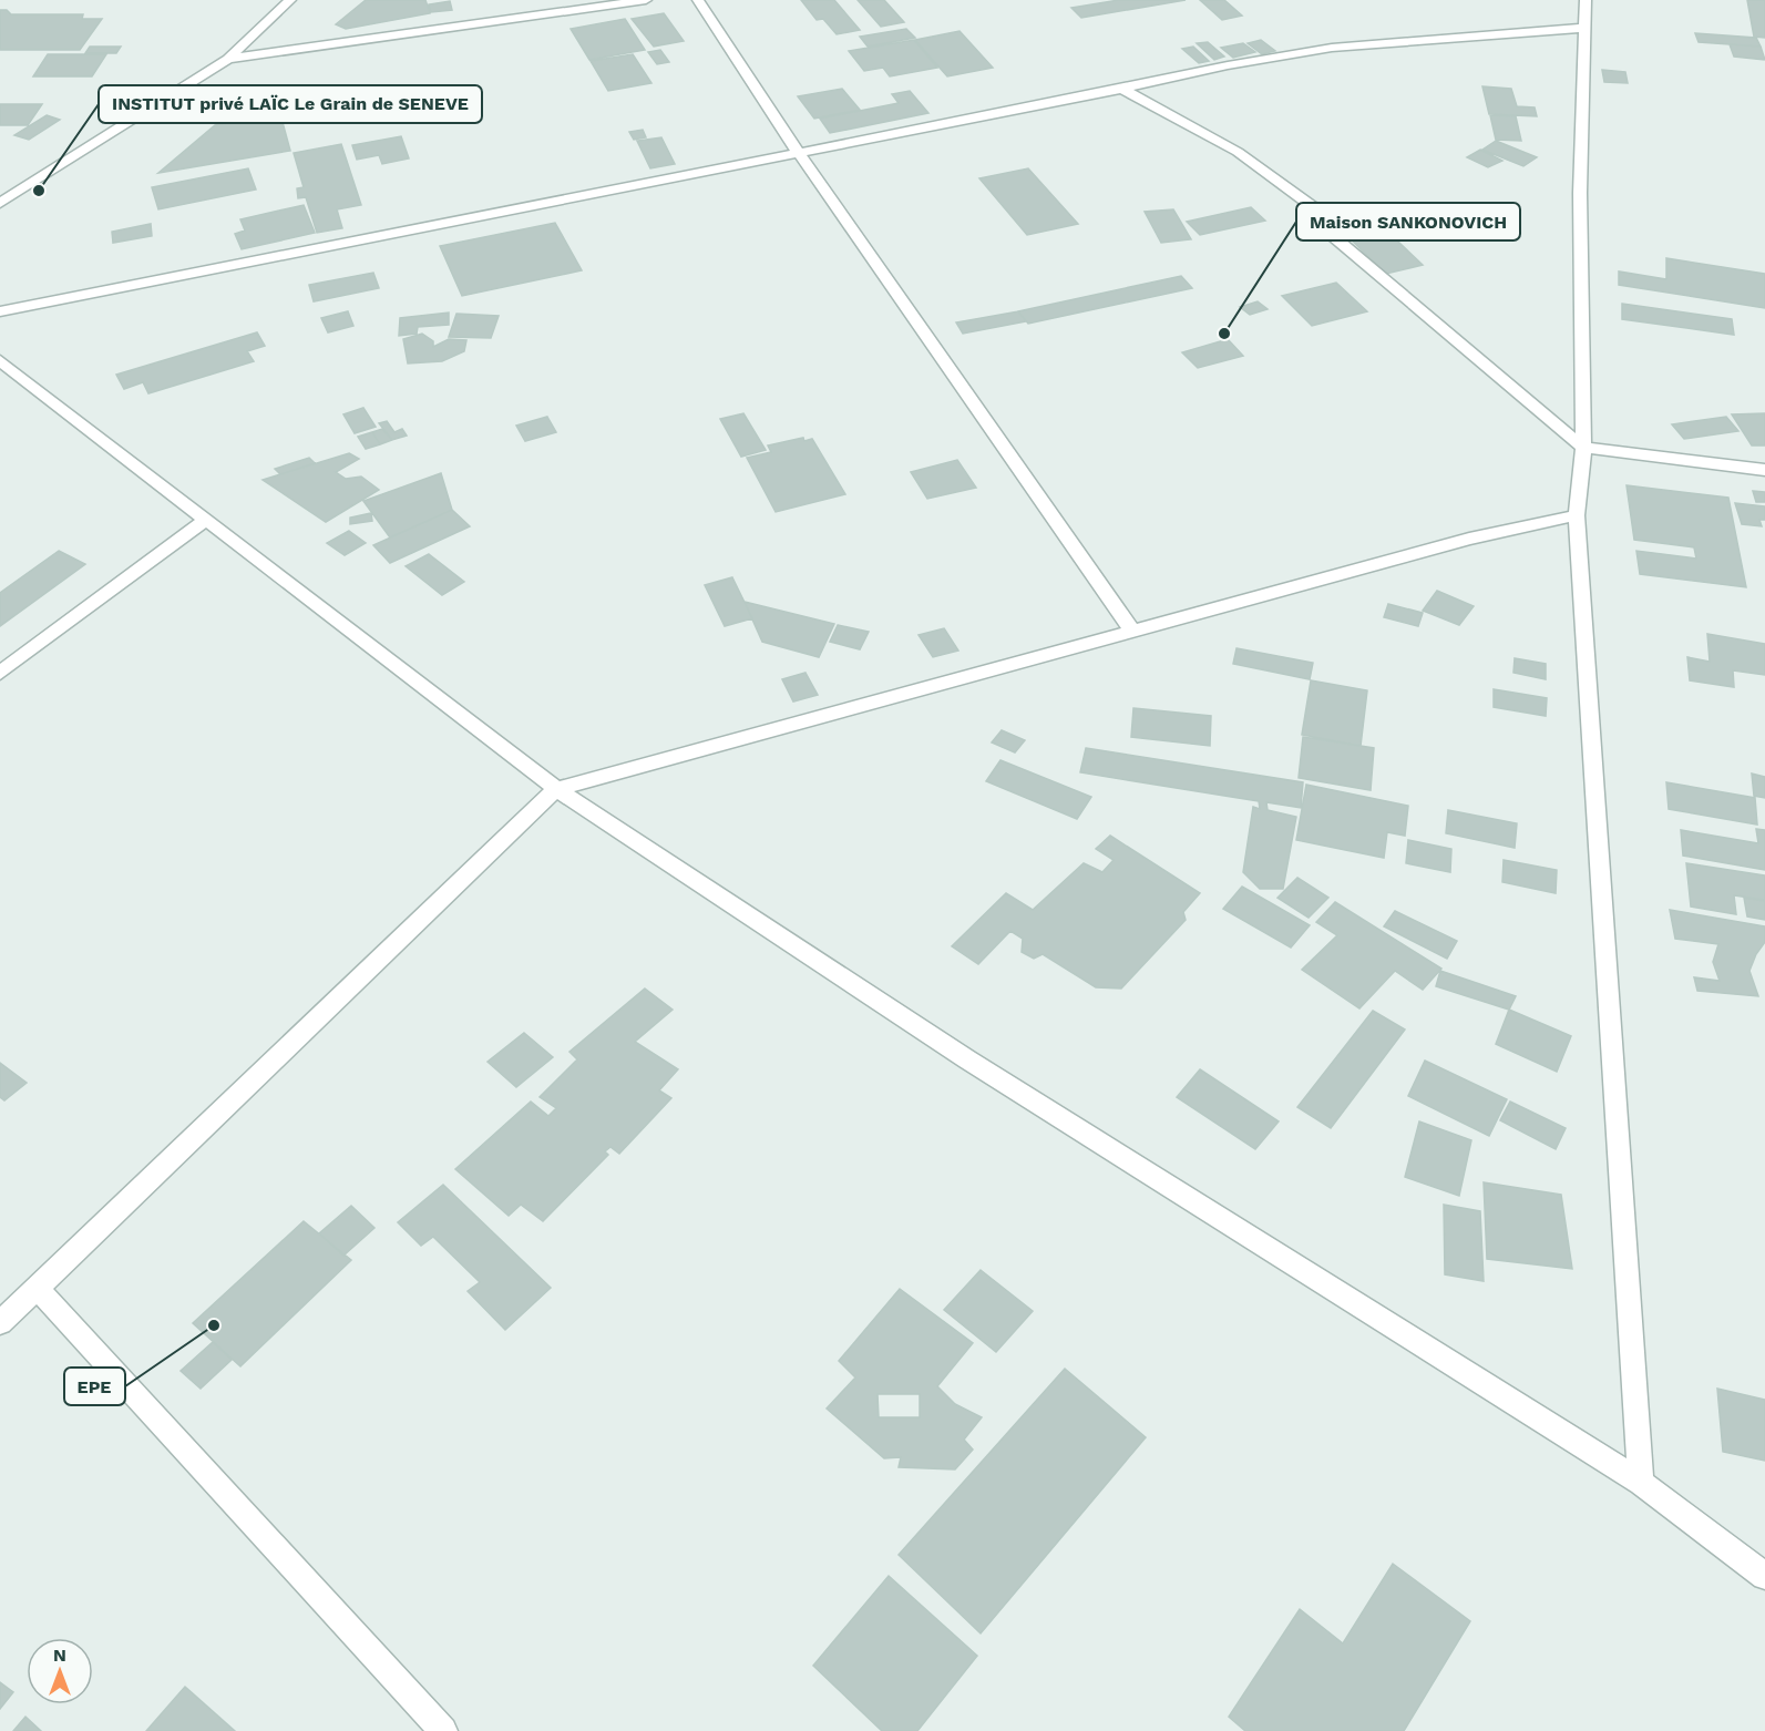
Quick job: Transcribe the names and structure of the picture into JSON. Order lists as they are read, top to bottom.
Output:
{
  "places": ["INSTITUT privé LAÏC Le Grain de SENEVE", "Maison SANKONOVICH", "EPE"],
  "north": "top"
}
